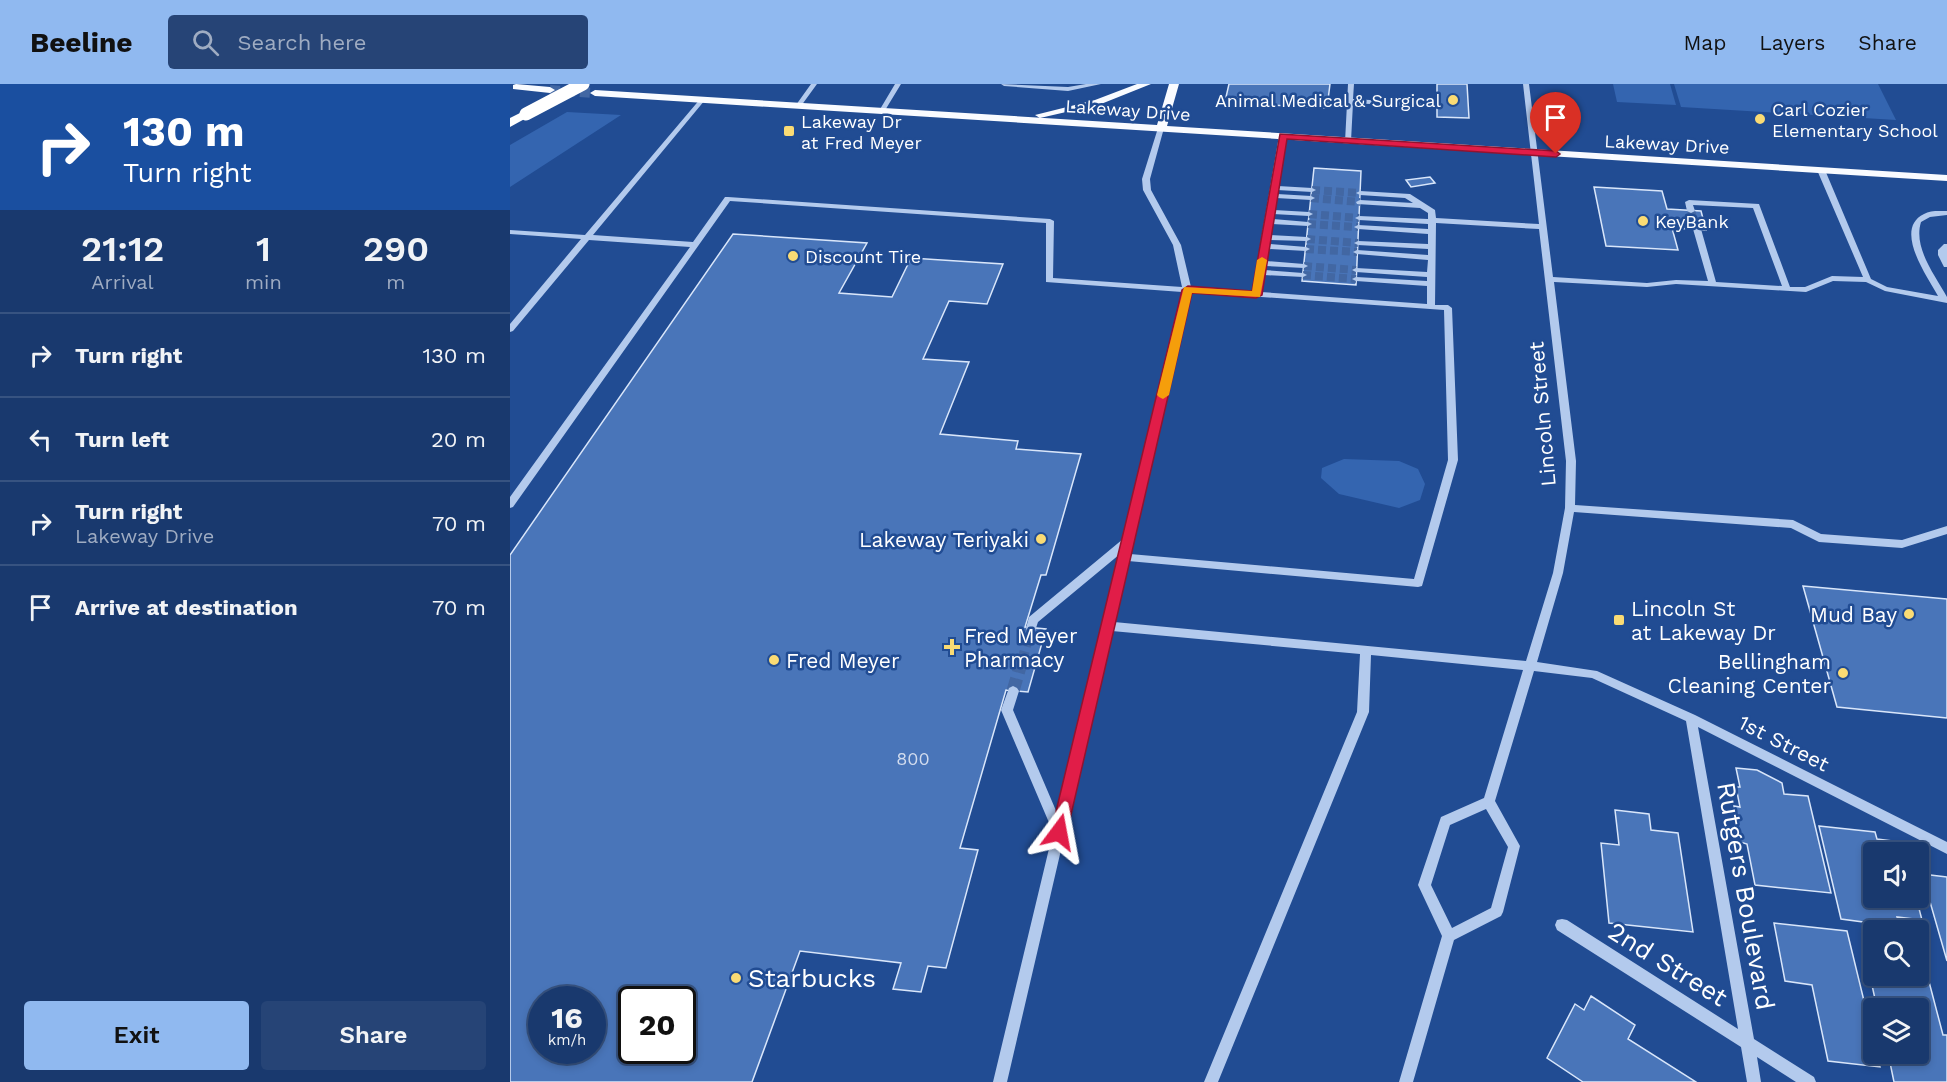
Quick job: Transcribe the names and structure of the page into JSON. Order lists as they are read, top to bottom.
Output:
{
  "streets": {
    "main road": ["Lakeway Drive"],
    "street": [
      "Lincoln Street",
      "1st Street",
      "Rutgers Boulevard",
      "2nd Street"
    ]
  },
  "crossings": [
    ["Lakeway Drive", "Lincoln Street"],
    ["Lincoln Street", "1st Street"],
    ["1st Street", "Rutgers Boulevard"],
    ["Rutgers Boulevard", "2nd Street"]
  ],
  "places": {
    "other": [
      "Animal Medical & Surgical",
      "Carl Cozier Elementary School",
      "KeyBank",
      "Discount Tire",
      "Lakeway Teriyaki",
      "Mud Bay",
      "Fred Meyer",
      "Bellingham Cleaning Center",
      "Starbucks"
    ],
    "transit": ["Lakeway Dr at Fred Meyer", "Lincoln St at Lakeway Dr"],
    "health": ["Fred Meyer Pharmacy"]
  },
  "house_numbers": ["800"],
  "page": {
    "header": "Beeline",
    "search": "Search here",
    "nav": ["Map", "Layers", "Share"],
    "turn": ["130 m", "Turn right"],
    "eta": [
      "21:12",
      "Arrival",
      "1",
      "min",
      "290",
      "m"
    ],
    "list": [
      {
        "name": "Turn right",
        "value": "130 m"
      },
      {
        "name": "Turn left",
        "value": "20 m"
      },
      {
        "name": "Turn right",
        "note": "Lakeway Drive",
        "value": "70 m"
      },
      {
        "name": "Arrive at destination",
        "value": "70 m"
      }
    ],
    "speed": "16 km/h",
    "limit": "20",
    "buttons": ["Exit", "Share"]
  }
}
